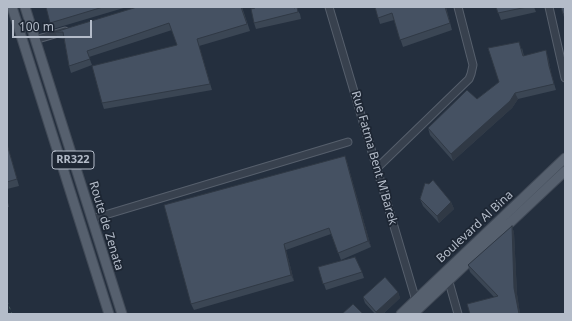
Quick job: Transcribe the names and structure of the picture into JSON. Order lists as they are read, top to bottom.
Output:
{
  "streets": {
    "main road": ["RR322", "Route de Zenata", "Boulevard Al Bina"],
    "lane": ["Rue Fatma Bent M'Barek"]
  },
  "crossings": [
    ["Rue Fatma Bent M'Barek", "Boulevard Al Bina"]
  ],
  "scale_bar": "100 m"
}
